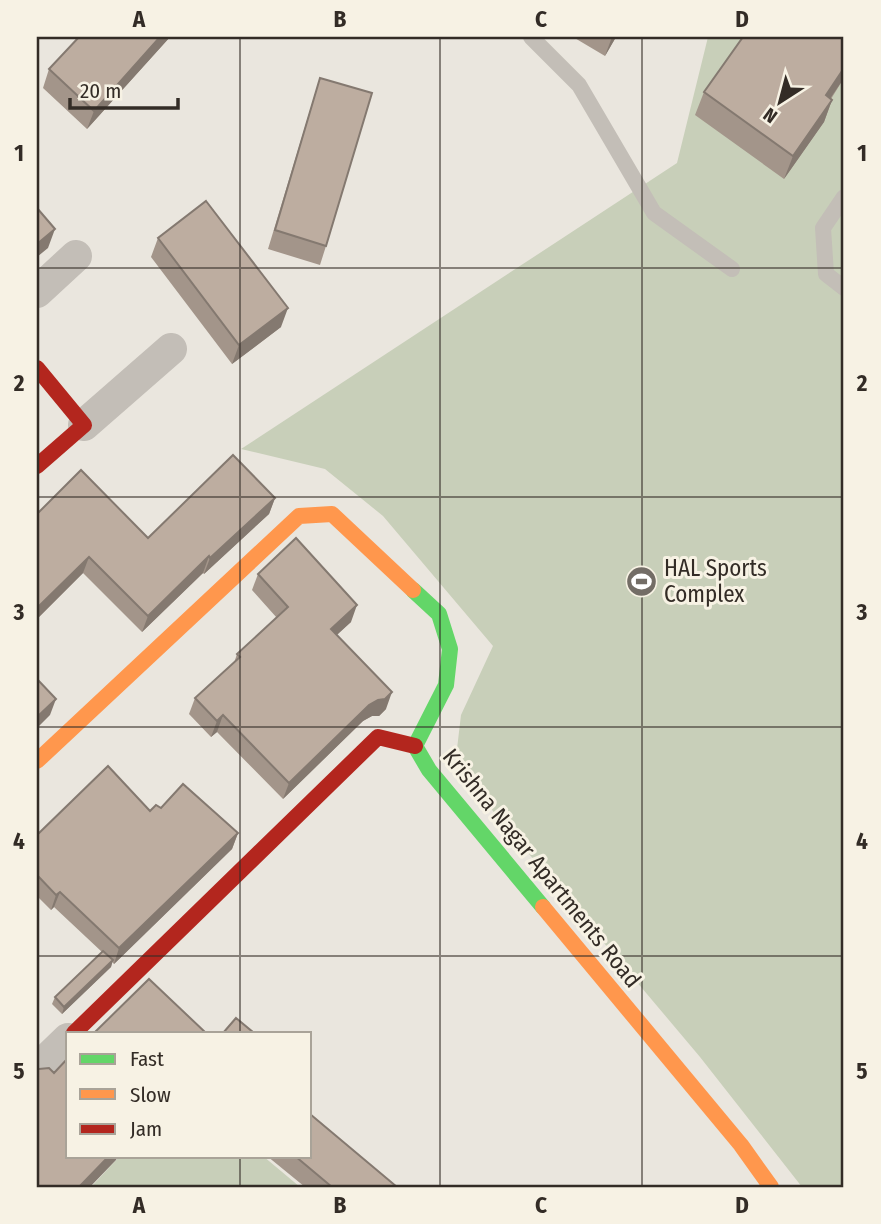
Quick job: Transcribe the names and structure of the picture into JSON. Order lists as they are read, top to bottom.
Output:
{
  "streets": {
    "street": ["Krishna Nagar Apartments Road"]
  },
  "places": {
    "sports": ["HAL Sports Complex"]
  },
  "legend": ["Fast", "Slow", "Jam"],
  "scale_bar": "20 m",
  "north": "bottom left",
  "grid": {
    "columns": [
      "A",
      "B",
      "C",
      "D"
    ],
    "rows": [
      "1",
      "2",
      "3",
      "4",
      "5"
    ]
  }
}
